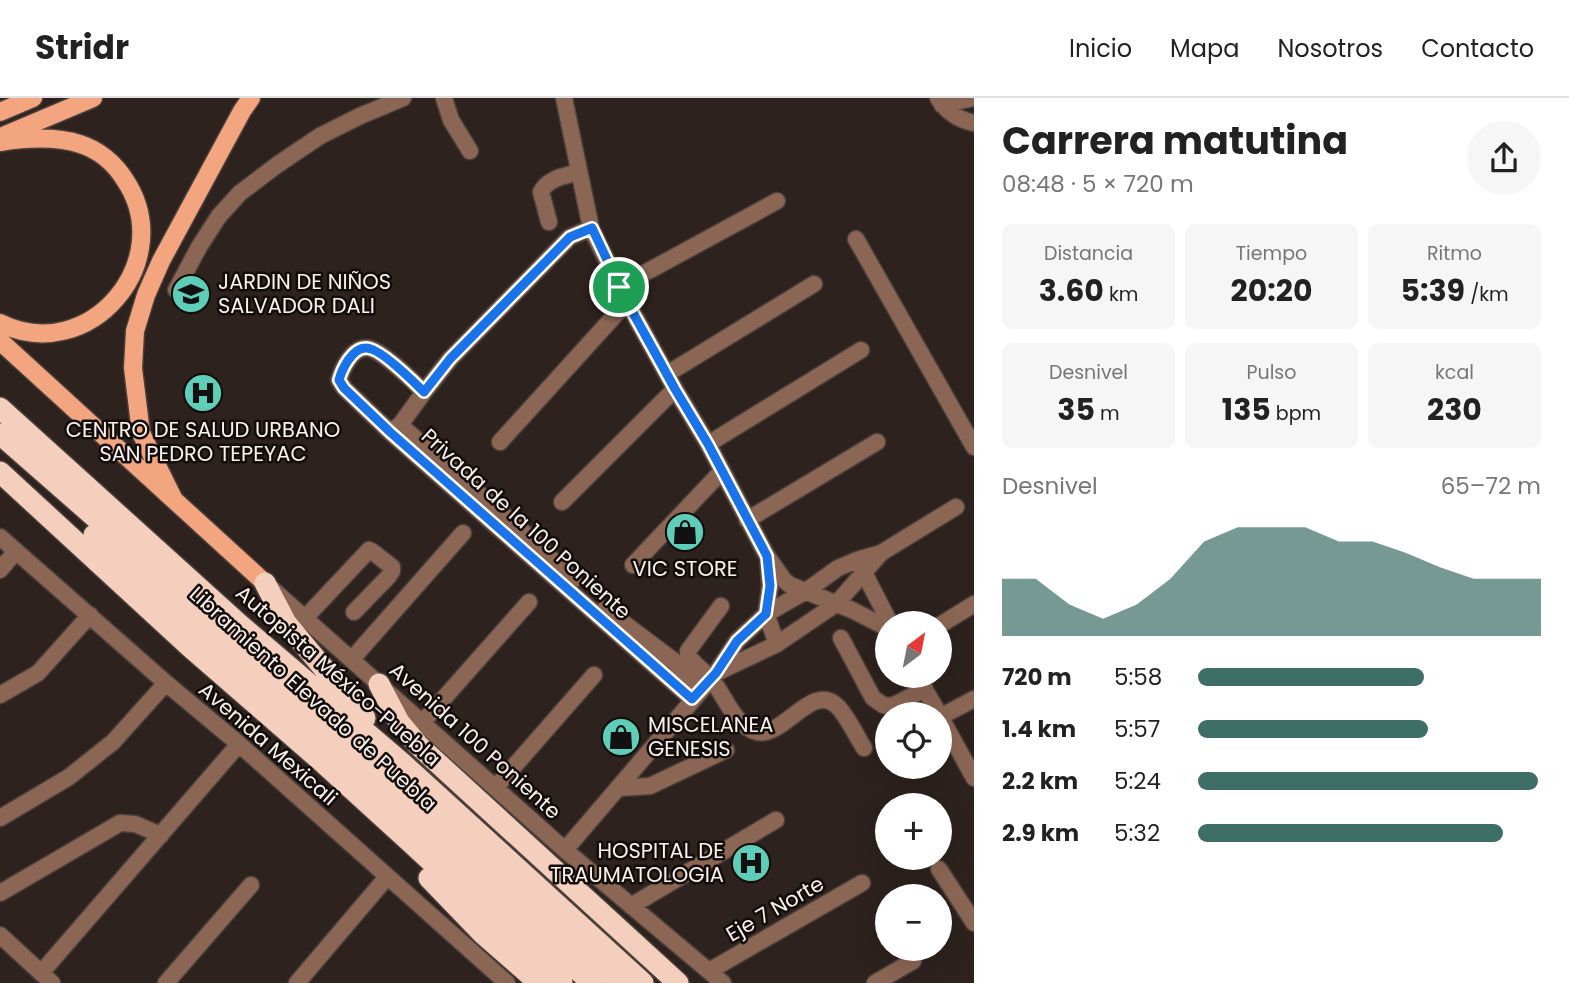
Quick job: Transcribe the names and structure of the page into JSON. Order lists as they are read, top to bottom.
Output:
{
  "streets": {
    "highway": ["Autopista México-Puebla", "Libramiento Elevado de Puebla"],
    "street": [
      "Privada de la 100 Poniente",
      "Avenida 100 Poniente",
      "Avenida Mexicali",
      "Eje 7 Norte"
    ]
  },
  "crossings": [
    ["Avenida 100 Poniente", "Eje 7 Norte"]
  ],
  "places": {
    "school or university": ["JARDIN DE NIÑOS SALVADOR DALI"],
    "hospital": ["CENTRO DE SALUD URBANO SAN PEDRO TEPEYAC", "HOSPITAL DE TRAUMATOLOGIA"],
    "shop": ["VIC STORE", "MISCELANEA GENESIS"]
  },
  "north": "top right",
  "page": {
    "header": "Stridr",
    "nav": [
      "Inicio",
      "Mapa",
      "Nosotros",
      "Contacto"
    ],
    "heading": ["Carrera matutina", "08:48 · 5 × 720 m"],
    "stats": [
      ["Distancia", "3.60 km"],
      ["Tiempo", "20:20"],
      ["Ritmo", "5:39 /km"],
      ["Desnivel", "35 m"],
      ["Pulso", "135 bpm"],
      ["kcal", "230"]
    ],
    "chart": ["Desnivel", "65–72 m"],
    "map_buttons": ["+", "−"],
    "list": [
      {
        "name": "720 m",
        "note": "5:58"
      },
      {
        "name": "1.4 km",
        "note": "5:57"
      },
      {
        "name": "2.2 km",
        "note": "5:24"
      },
      {
        "name": "2.9 km",
        "note": "5:32"
      }
    ]
  }
}
